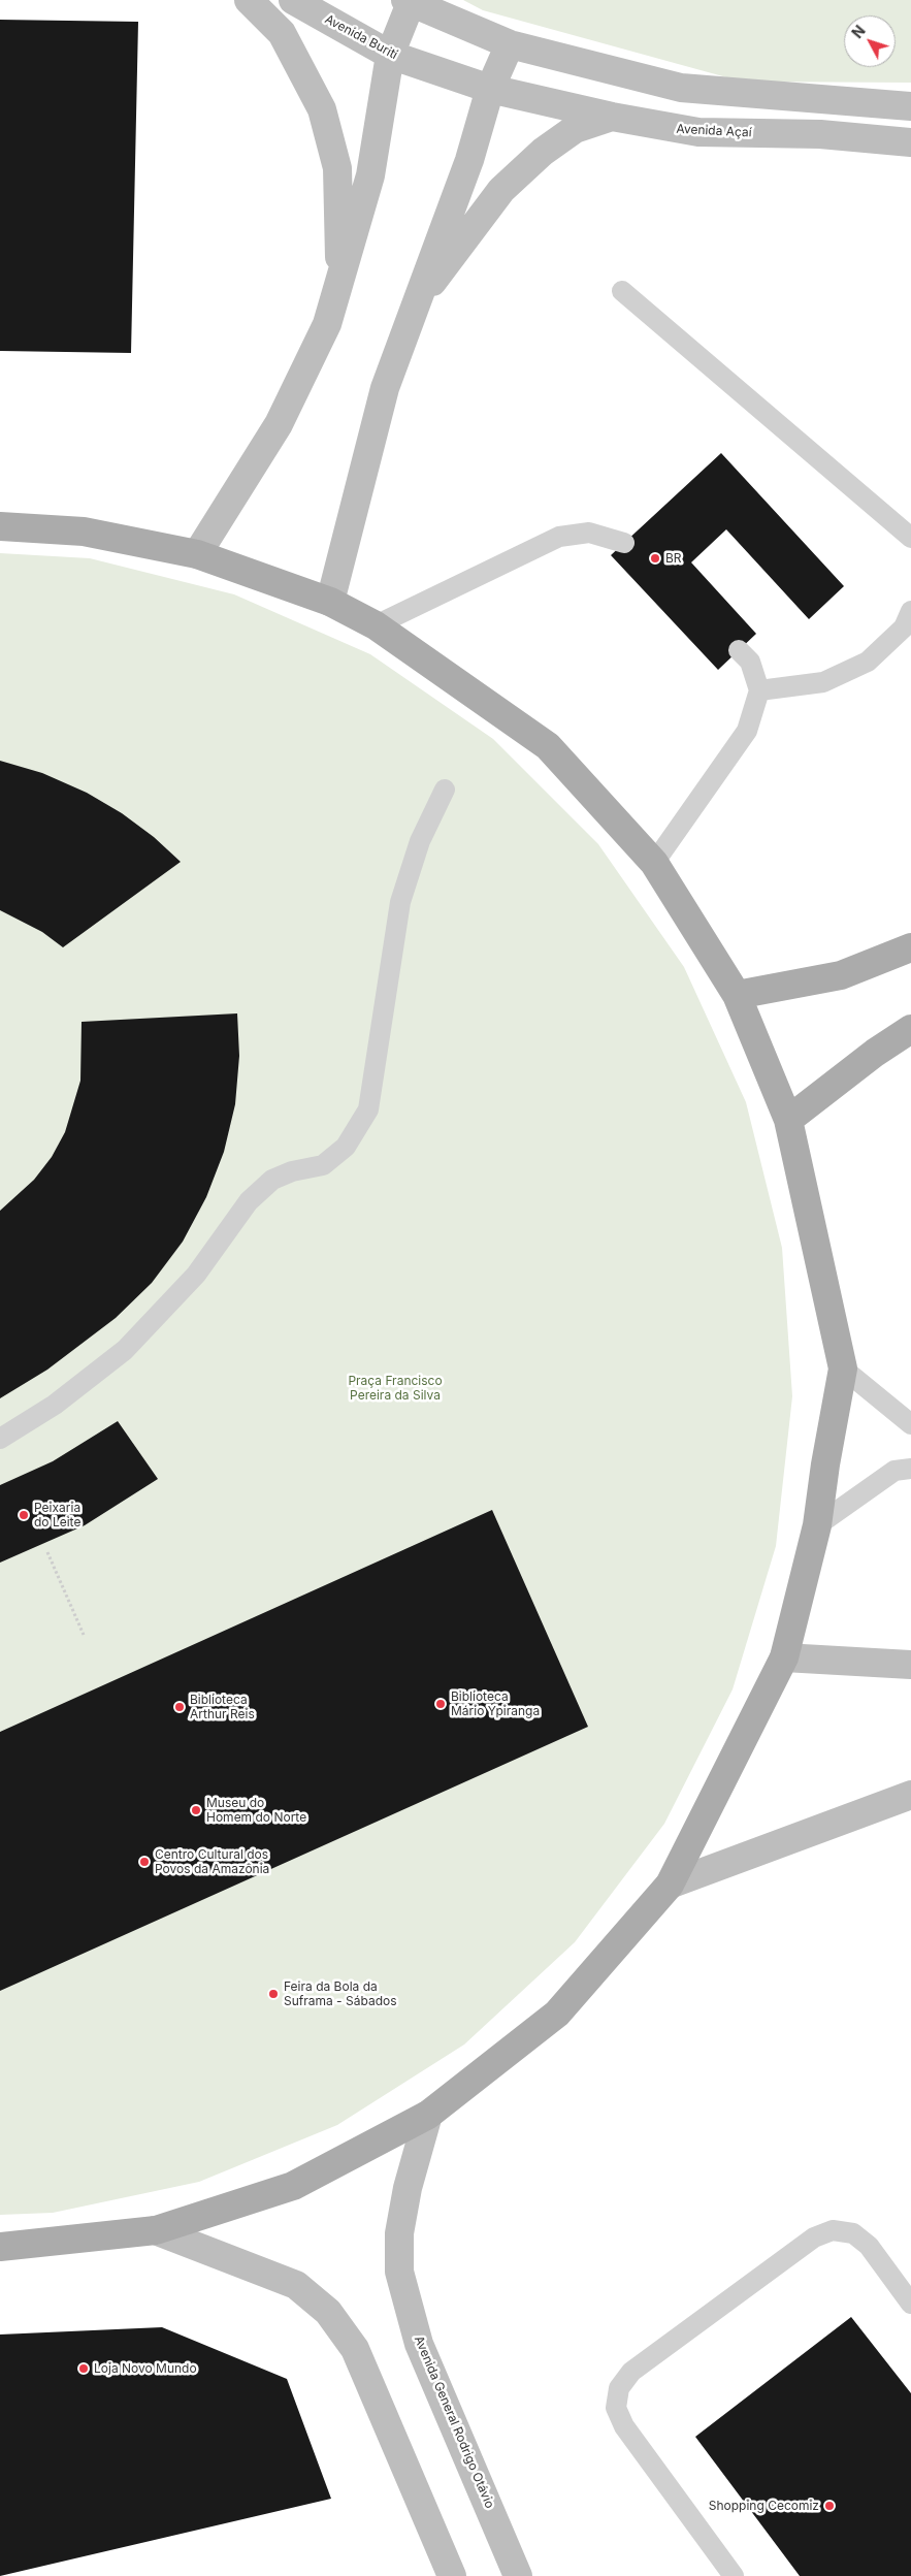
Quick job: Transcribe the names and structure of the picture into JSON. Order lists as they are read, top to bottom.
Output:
{
  "streets": {
    "street": ["Avenida Buriti", "Avenida Açaí", "Avenida General Rodrigo Otávio"]
  },
  "crossings": [
    ["Avenida Buriti", "Avenida Açaí"]
  ],
  "parks": ["Praça Francisco Pereira da Silva"],
  "places": [
    "BR",
    "Peixaria do Leite",
    "Biblioteca Mário Ypiranga",
    "Biblioteca Arthur Reis",
    "Museu do Homem do Norte",
    "Centro Cultural dos Povos da Amazônia",
    "Feira da Bola da Suframa - Sábados",
    "Loja Novo Mundo",
    "Shopping Cecomiz"
  ],
  "north": "top left"
}
